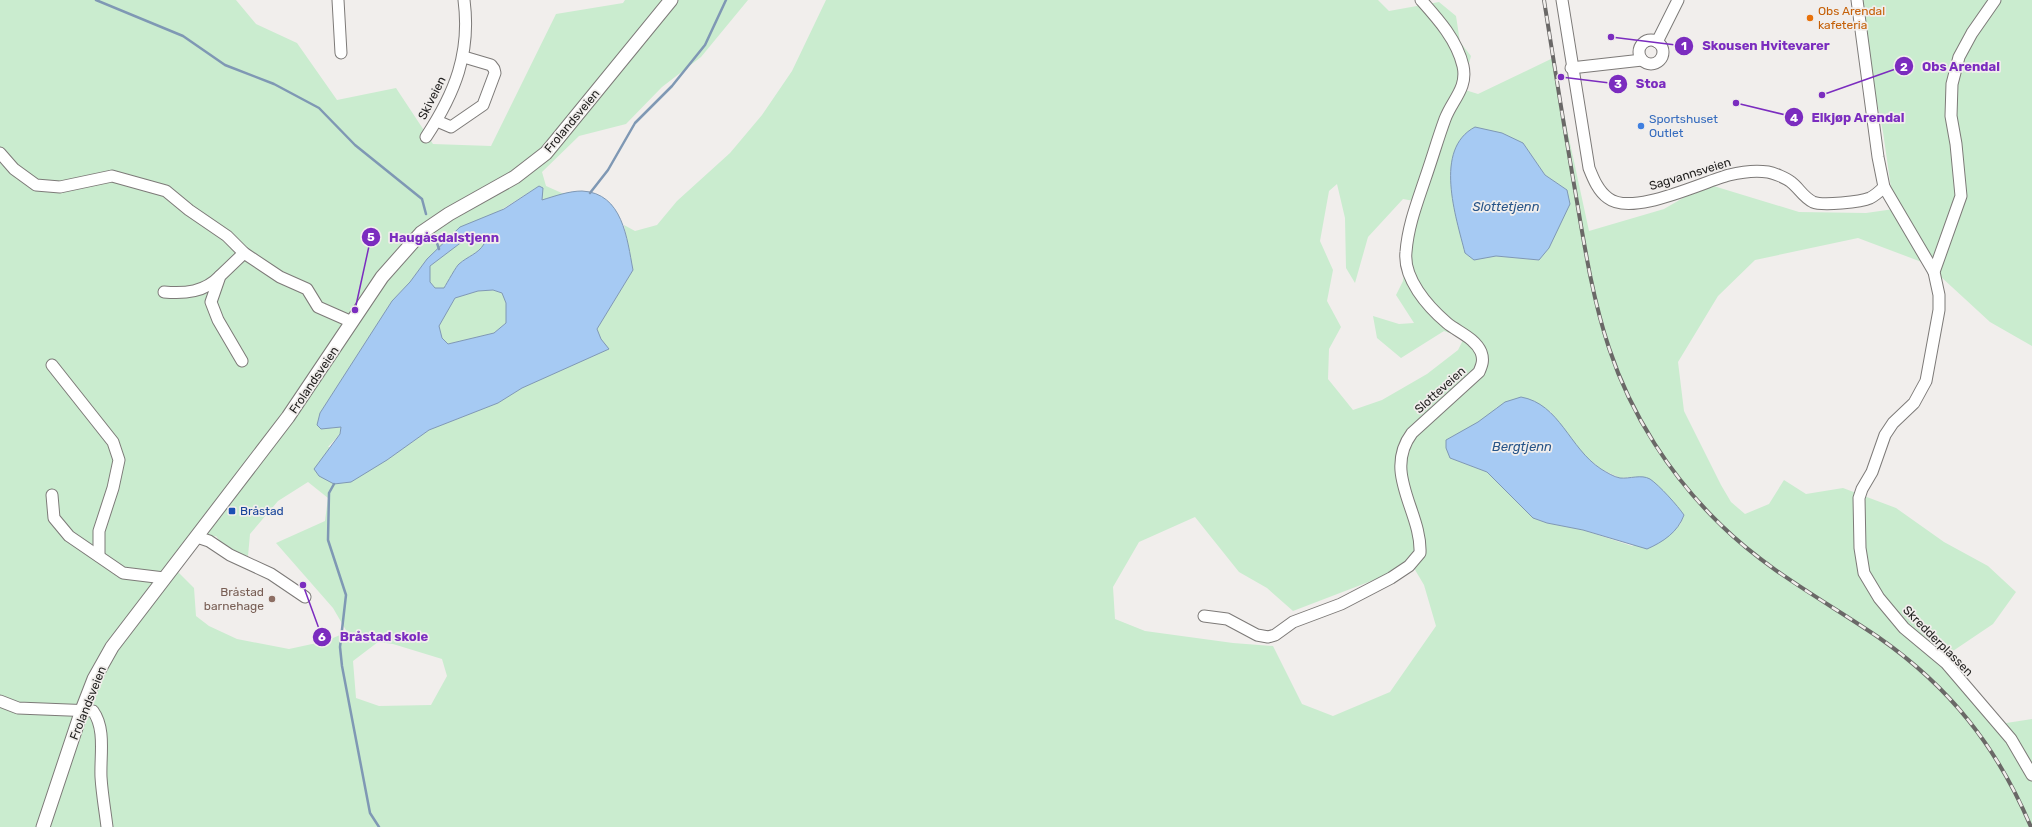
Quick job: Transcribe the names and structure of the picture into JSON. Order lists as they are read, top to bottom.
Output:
{
  "streets": {
    "main road": ["Frolandsveien"],
    "street": [
      "Skiveien",
      "Sagvannsveien",
      "Slotteveien",
      "Skredderplassen"
    ]
  },
  "crossings": [
    ["Sagvannsveien", "Skredderplassen"]
  ],
  "water": ["Slottetjenn", "Bergtjenn"],
  "places": {
    "other": [
      "Obs Arendal kafeteria",
      "Skousen Hvitevarer",
      "Stoa",
      "Obs Arendal",
      "Elkjøp Arendal",
      "Sportshuset Outlet",
      "Haugåsdalstjenn",
      "Bråstad skole",
      "Bråstad barnehage"
    ],
    "transit": ["Bråstad"]
  }
}
